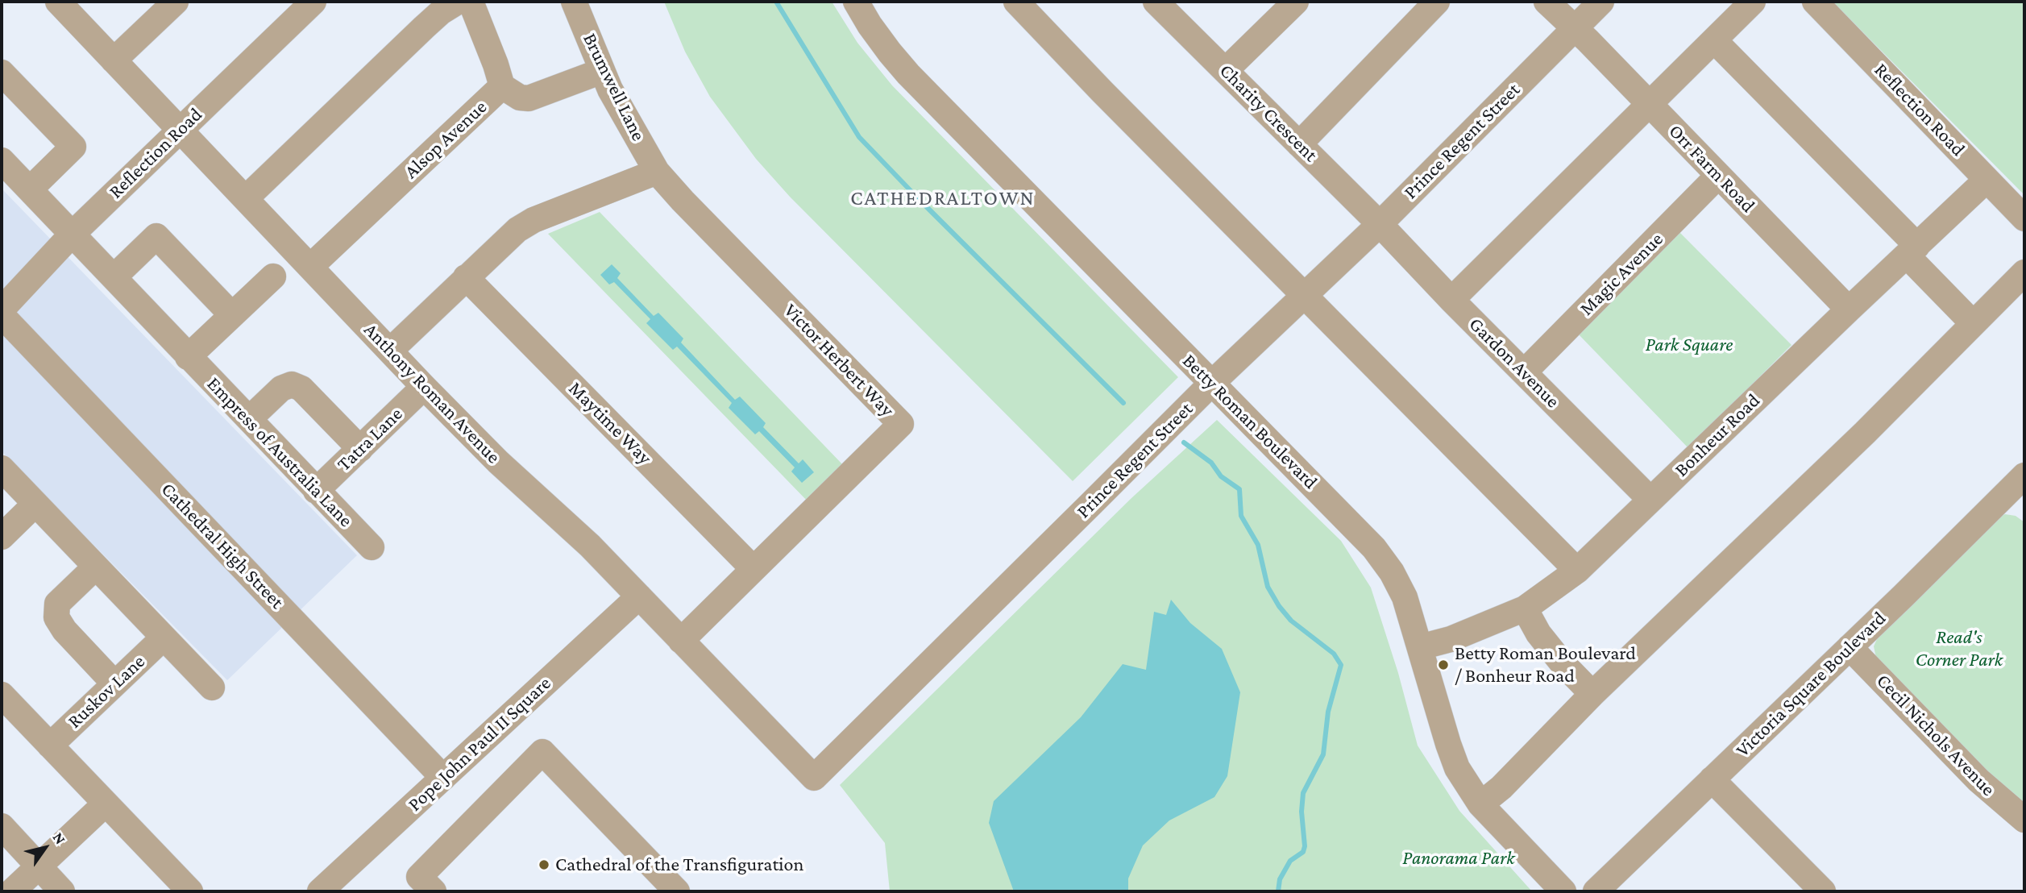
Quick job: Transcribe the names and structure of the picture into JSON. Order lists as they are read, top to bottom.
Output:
{
  "streets": {
    "street": [
      "Brumwell Lane",
      "Reflection Road",
      "Charity Crescent",
      "Alsop Avenue",
      "Prince Regent Street",
      "Orr Farm Road",
      "Magic Avenue",
      "Victor Herbert Way",
      "Gardon Avenue",
      "Anthony Roman Avenue",
      "Betty Roman Boulevard",
      "Maytime Way",
      "Bonheur Road",
      "Tatra Lane",
      "Empress of Australia Lane",
      "Cathedral High Street",
      "Victoria Square Boulevard",
      "Ruskov Lane",
      "Cecil Nichols Avenue",
      "Pope John Paul II Square"
    ]
  },
  "crossings": [
    ["Brumwell Lane", "Alsop Avenue"],
    ["Brumwell Lane", "Victor Herbert Way"],
    ["Reflection Road", "Anthony Roman Avenue"],
    ["Reflection Road", "Bonheur Road"],
    ["Reflection Road", "Empress of Australia Lane"],
    ["Charity Crescent", "Prince Regent Street"],
    ["Charity Crescent", "Gardon Avenue"],
    ["Alsop Avenue", "Anthony Roman Avenue"],
    ["Prince Regent Street", "Orr Farm Road"],
    ["Prince Regent Street", "Gardon Avenue"],
    ["Prince Regent Street", "Anthony Roman Avenue"],
    ["Prince Regent Street", "Betty Roman Boulevard"],
    ["Orr Farm Road", "Magic Avenue"],
    ["Orr Farm Road", "Bonheur Road"],
    ["Magic Avenue", "Gardon Avenue"],
    ["Victor Herbert Way", "Anthony Roman Avenue"],
    ["Victor Herbert Way", "Maytime Way"],
    ["Gardon Avenue", "Bonheur Road"],
    ["Anthony Roman Avenue", "Tatra Lane"],
    ["Anthony Roman Avenue", "Pope John Paul II Square"],
    ["Betty Roman Boulevard", "Bonheur Road"],
    ["Tatra Lane", "Empress of Australia Lane"],
    ["Cathedral High Street", "Pope John Paul II Square"],
    ["Victoria Square Boulevard", "Cecil Nichols Avenue"]
  ],
  "districts": ["CATHEDRALTOWN"],
  "parks": ["Park Square", "Read's Corner Park", "Panorama Park"],
  "places": ["Betty Roman Boulevard / Bonheur Road", "Cathedral of the Transfiguration"],
  "north": "top right"
}
